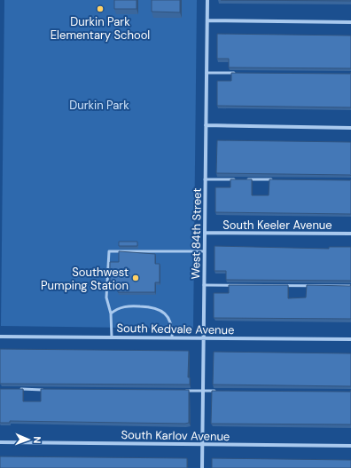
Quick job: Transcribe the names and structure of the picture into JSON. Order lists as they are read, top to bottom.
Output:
{
  "streets": {
    "street": [
      "South Keeler Avenue",
      "West 84th Street",
      "South Kedvale Avenue",
      "South Karlov Avenue"
    ]
  },
  "crossings": [
    ["South Keeler Avenue", "West 84th Street"],
    ["West 84th Street", "South Kedvale Avenue"],
    ["West 84th Street", "South Karlov Avenue"]
  ],
  "parks": ["Durkin Park"],
  "places": ["Durkin Park Elementary School", "Southwest Pumping Station"],
  "north": "right"
}
